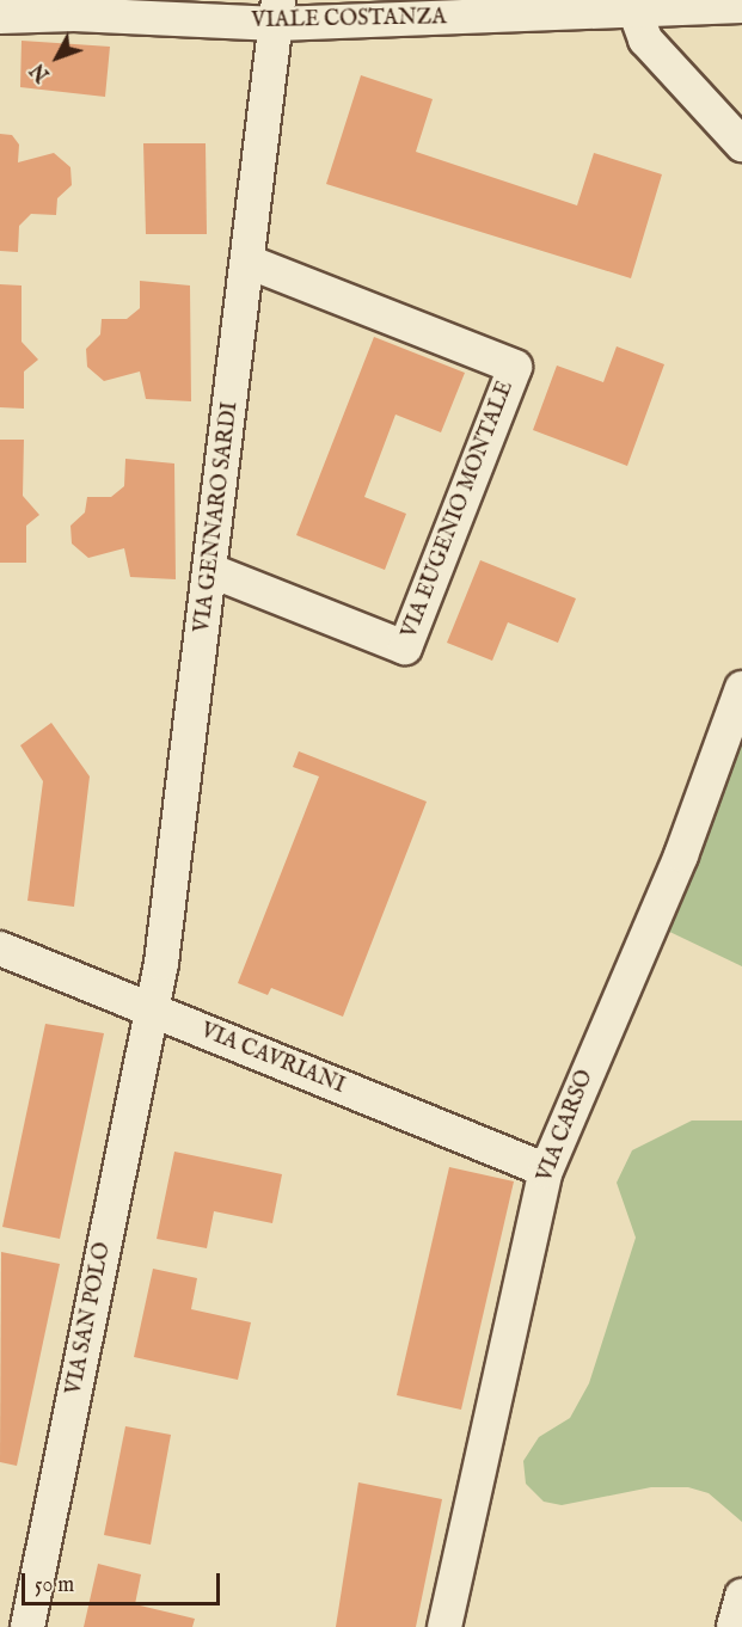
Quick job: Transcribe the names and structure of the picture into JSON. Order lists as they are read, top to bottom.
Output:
{
  "streets": {
    "street": [
      "VIALE COSTANZA",
      "VIA EUGENIO MONTALE",
      "VIA GENNARO SARDI",
      "VIA CAVRIANI",
      "VIA CARSO",
      "VIA SAN POLO"
    ]
  },
  "crossings": [
    ["VIALE COSTANZA", "VIA GENNARO SARDI"],
    ["VIA EUGENIO MONTALE", "VIA GENNARO SARDI"],
    ["VIA GENNARO SARDI", "VIA CAVRIANI"],
    ["VIA GENNARO SARDI", "VIA SAN POLO"],
    ["VIA CAVRIANI", "VIA CARSO"],
    ["VIA CAVRIANI", "VIA SAN POLO"]
  ],
  "scale_bar": "50 m",
  "north": "bottom left"
}
